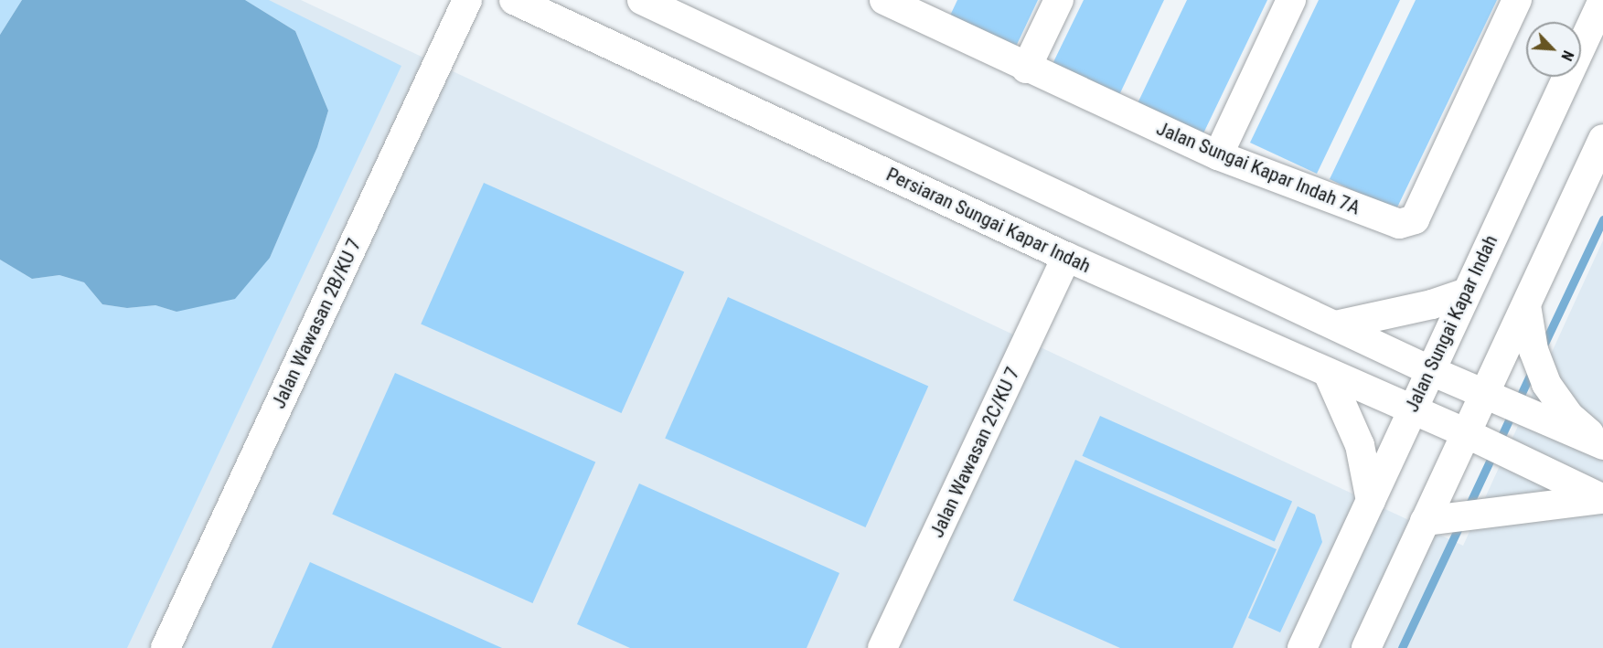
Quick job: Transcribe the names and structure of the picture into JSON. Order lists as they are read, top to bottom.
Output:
{
  "streets": {
    "street": [
      "Jalan Sungai Kapar Indah 7A",
      "Persiaran Sungai Kapar Indah",
      "Jalan Wawasan 2B/KU 7",
      "Jalan Sungai Kapar Indah",
      "Jalan Wawasan 2C/KU 7"
    ]
  },
  "crossings": [
    ["Persiaran Sungai Kapar Indah", "Jalan Sungai Kapar Indah"],
    ["Persiaran Sungai Kapar Indah", "Jalan Wawasan 2C/KU 7"]
  ],
  "north": "bottom right"
}
